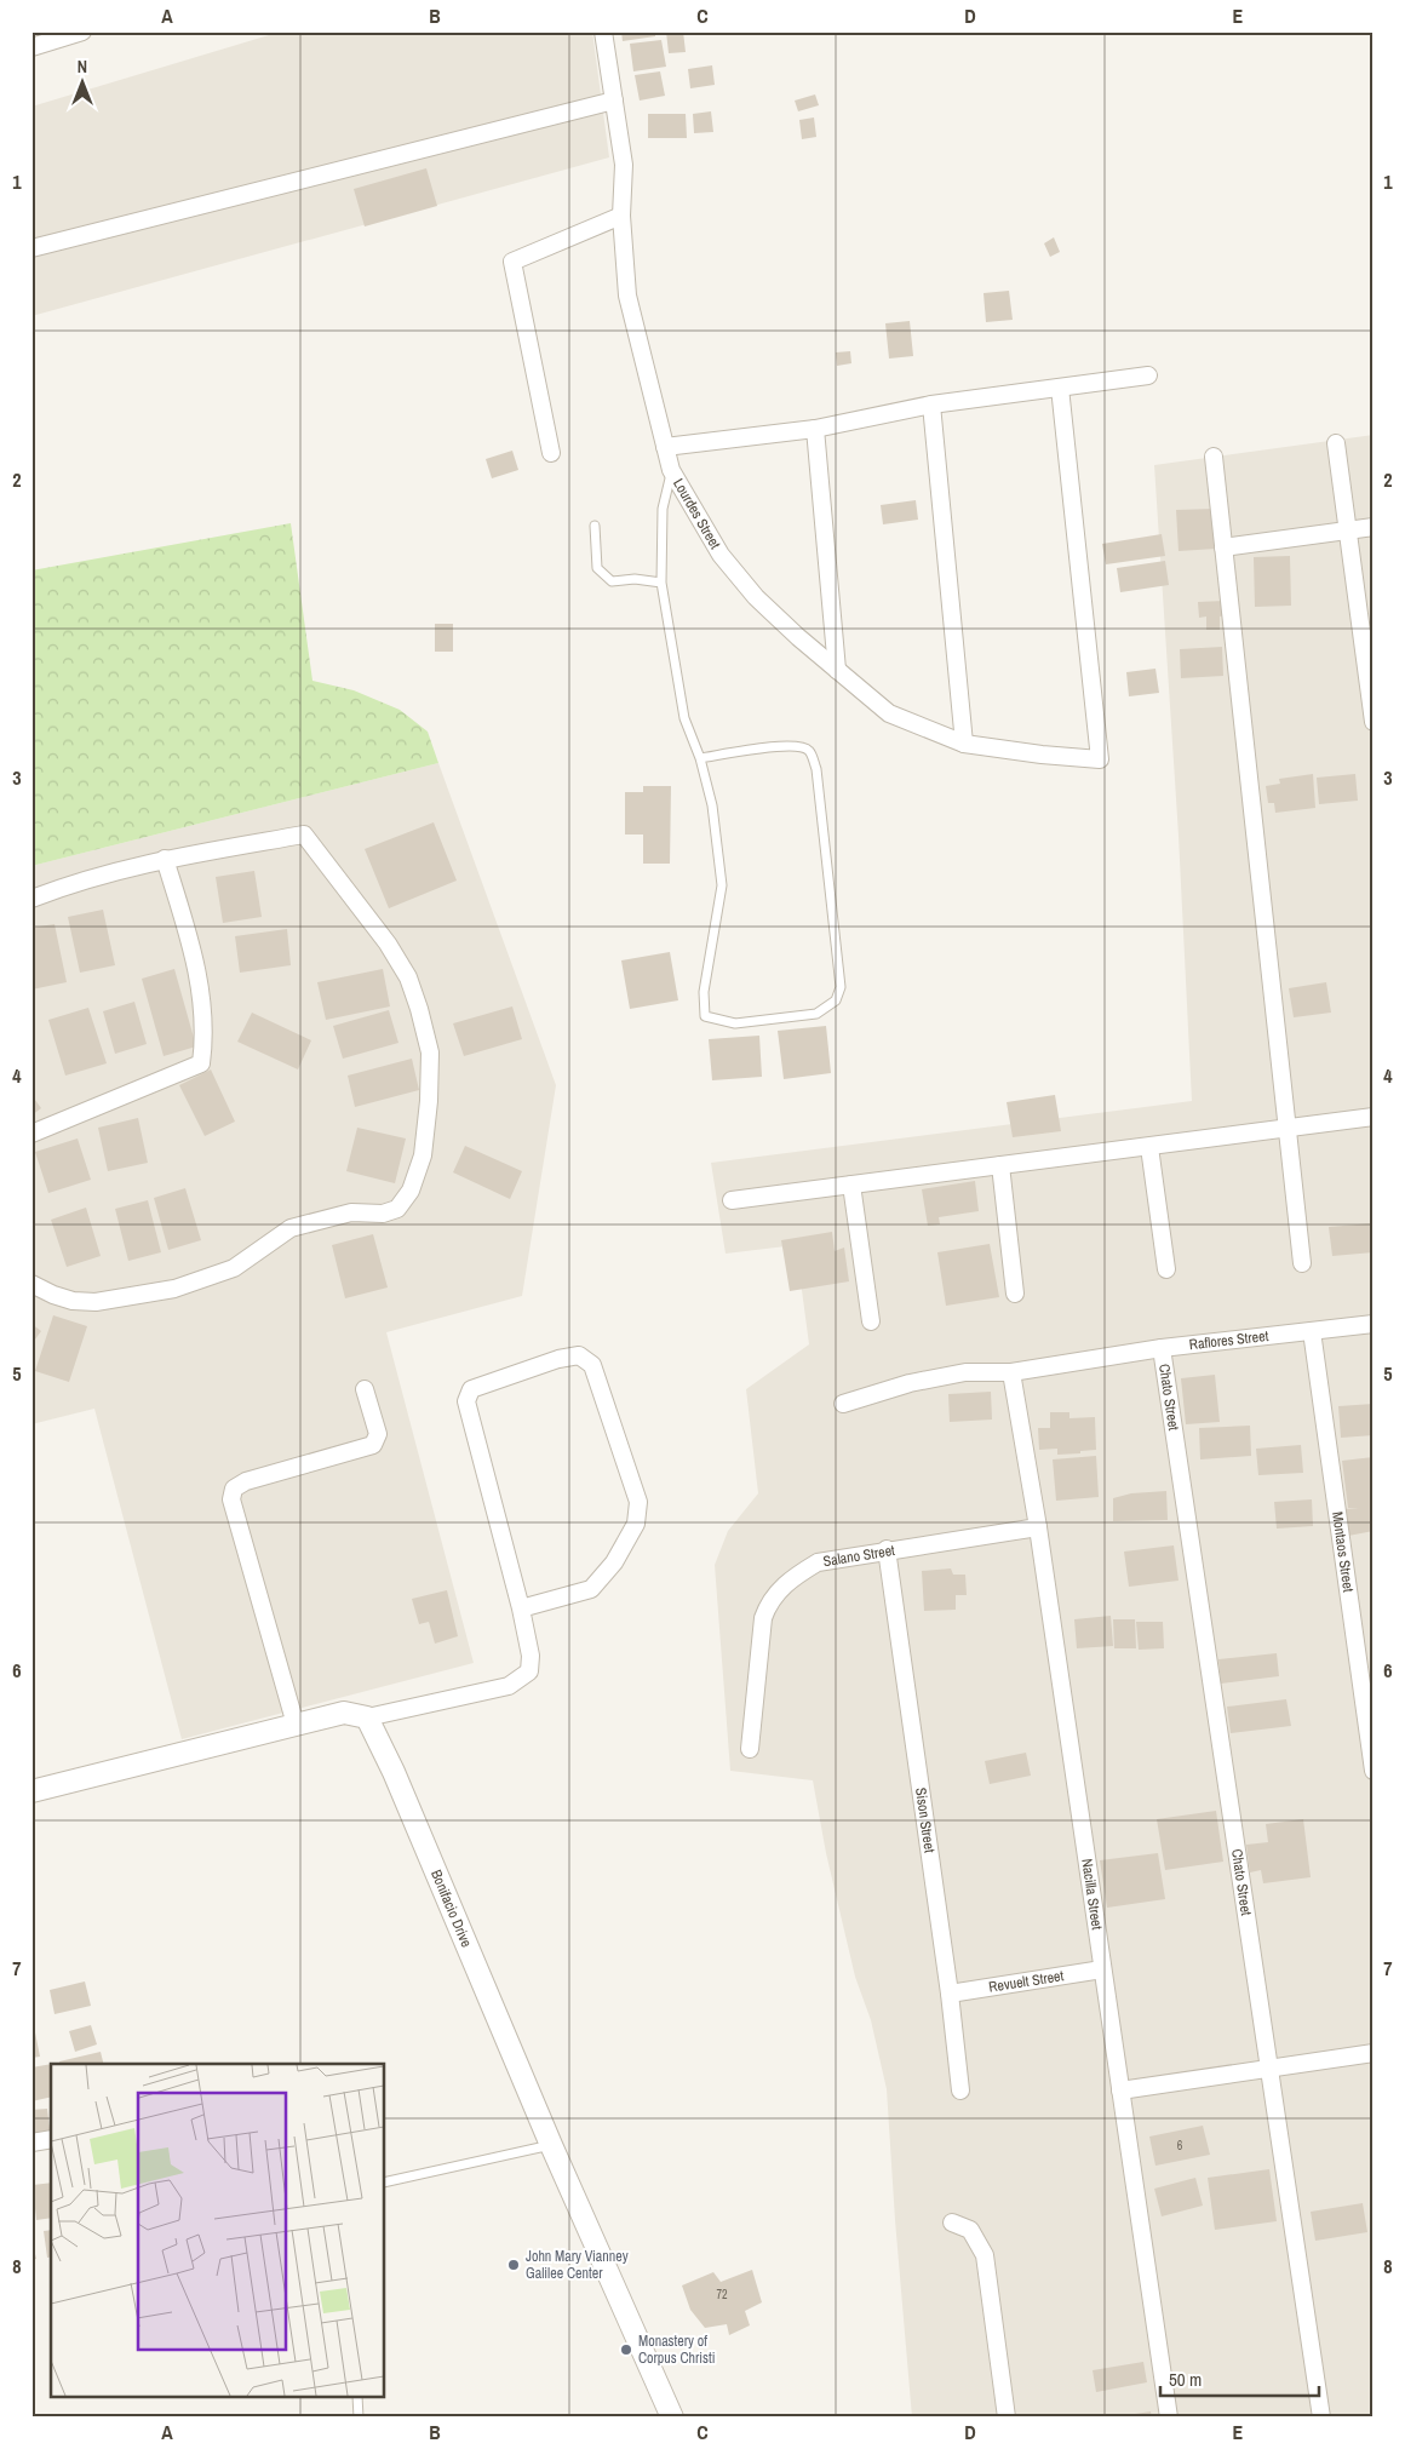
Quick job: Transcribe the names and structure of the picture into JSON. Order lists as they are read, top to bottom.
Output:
{
  "streets": {
    "street": [
      "Lourdes Street",
      "Raflores Street",
      "Chato Street",
      "Montaos Street",
      "Salano Street",
      "Sison Street",
      "Nacilla Street",
      "Bonifacio Drive",
      "Revuelt Street"
    ]
  },
  "crossings": [
    ["Raflores Street", "Chato Street"],
    ["Raflores Street", "Montaos Street"],
    ["Raflores Street", "Nacilla Street"],
    ["Salano Street", "Sison Street"],
    ["Salano Street", "Nacilla Street"],
    ["Sison Street", "Revuelt Street"],
    ["Nacilla Street", "Revuelt Street"]
  ],
  "places": ["John Mary Vianney Galilee Center", "Monastery of Corpus Christi"],
  "house_numbers": ["6", "72"],
  "scale_bar": "50 m",
  "north": "top",
  "grid": {
    "columns": [
      "A",
      "B",
      "C",
      "D",
      "E"
    ],
    "rows": [
      "1",
      "2",
      "3",
      "4",
      "5",
      "6",
      "7",
      "8"
    ]
  }
}
